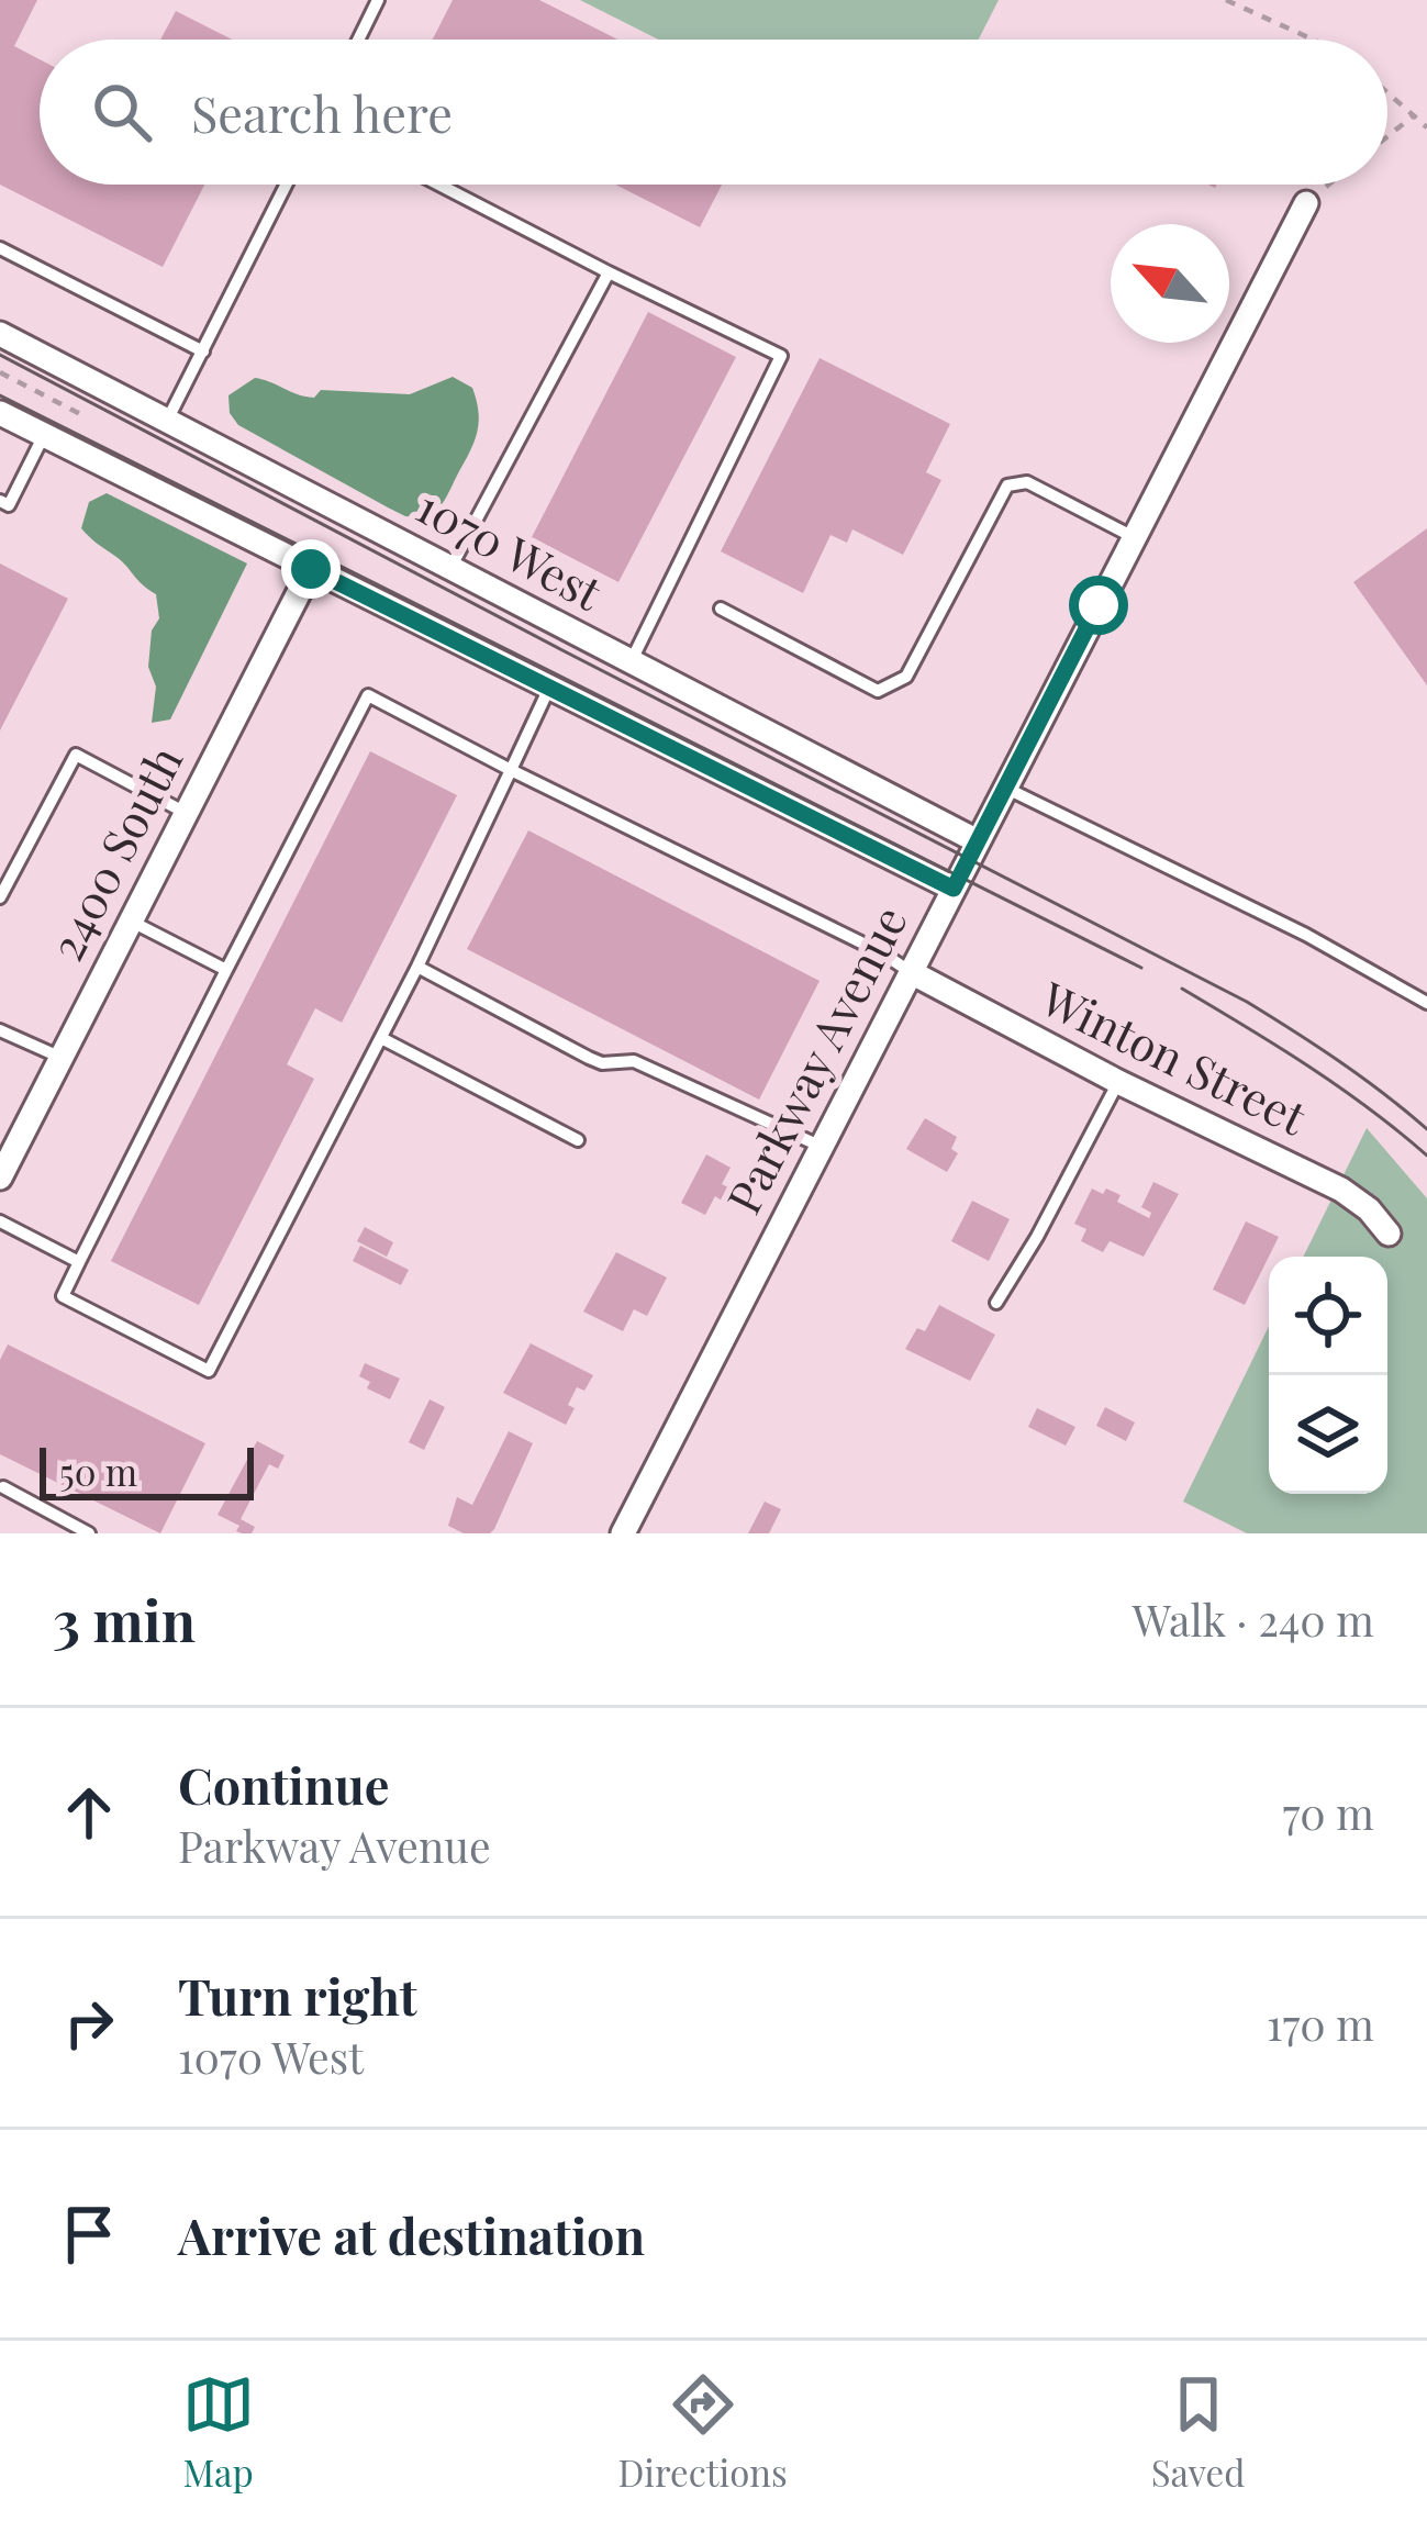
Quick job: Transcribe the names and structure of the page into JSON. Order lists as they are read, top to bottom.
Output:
{
  "streets": {
    "street": [
      "1070 West",
      "2400 South",
      "Winton Street",
      "Parkway Avenue"
    ]
  },
  "crossings": [
    ["1070 West", "Parkway Avenue"],
    ["Winton Street", "Parkway Avenue"]
  ],
  "scale_bar": "50 m",
  "north": "top left",
  "page": {
    "search": "Search here",
    "scale": "50 m",
    "heading": ["3 min", "Walk · 240 m"],
    "list": [
      ["Continue", "Parkway Avenue", "70 m"],
      ["Turn right", "1070 West", "170 m"],
      "Arrive at destination"
    ],
    "nav": ["Map", "Directions", "Saved"]
  }
}
